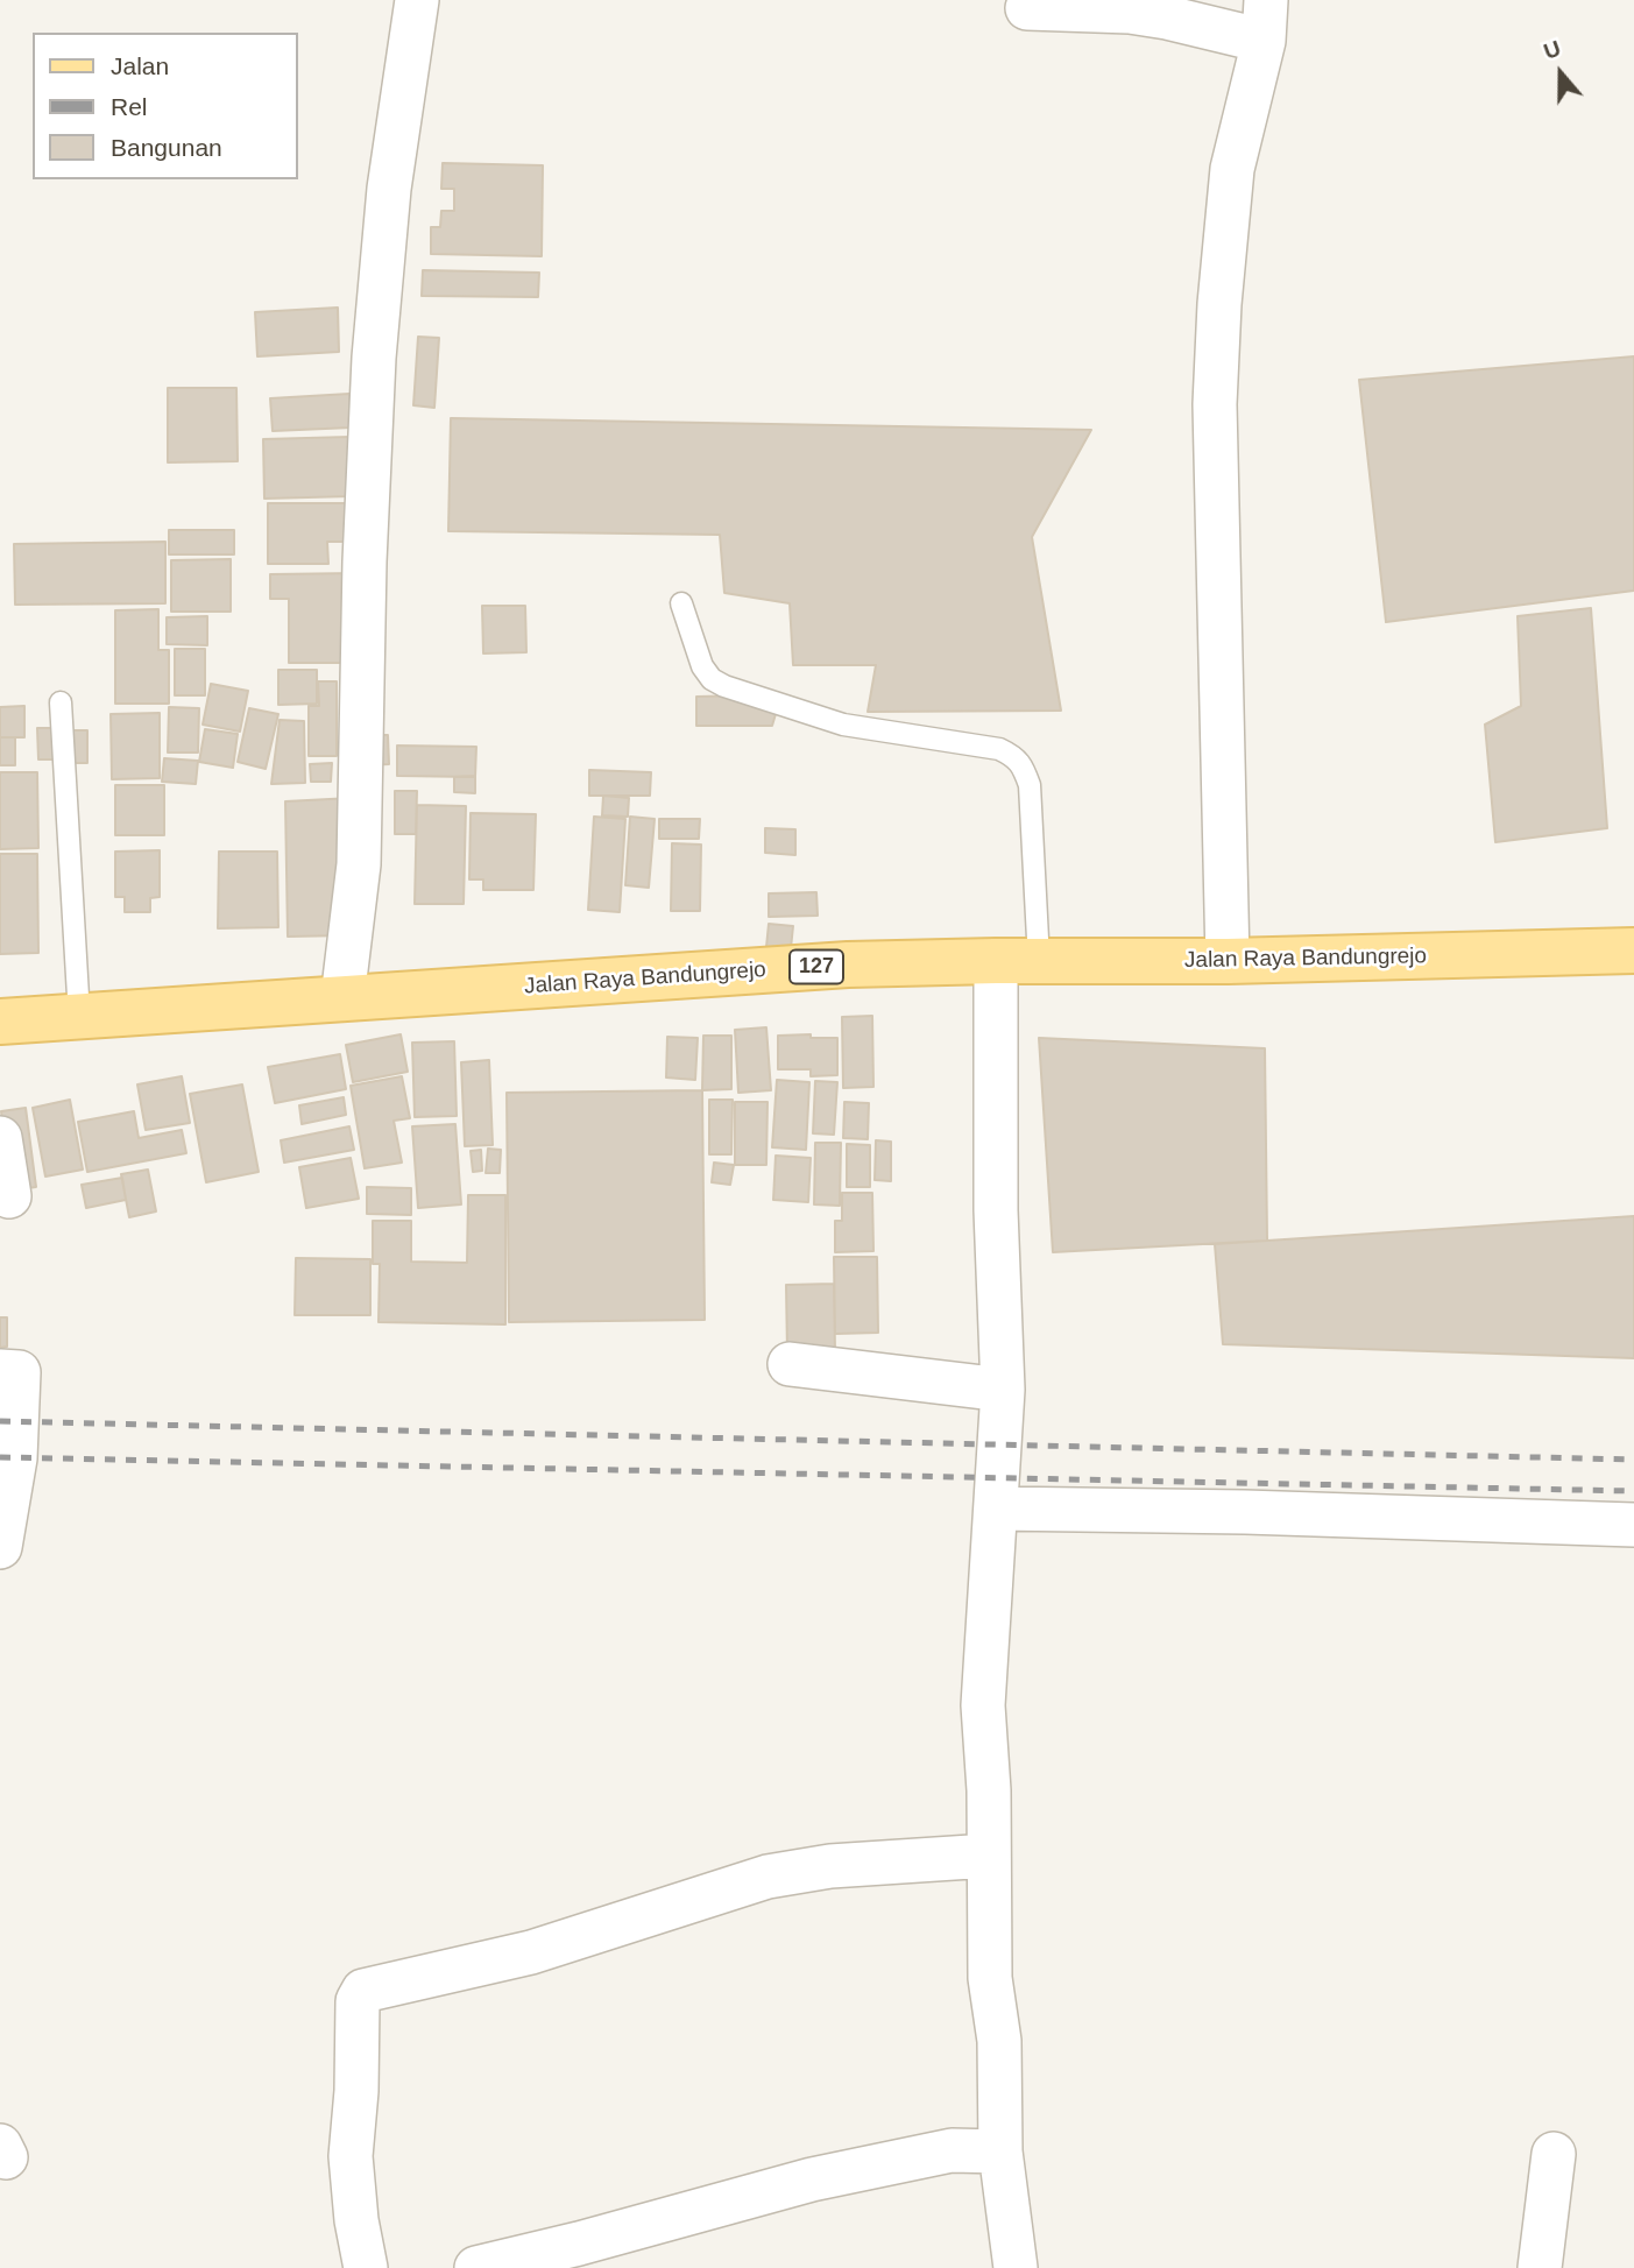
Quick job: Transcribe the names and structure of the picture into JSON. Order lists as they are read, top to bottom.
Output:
{
  "streets": {
    "main road": ["Jalan Raya Bandungrejo", "127"]
  },
  "legend": ["Jalan", "Rel", "Bangunan"],
  "north": "top"
}
